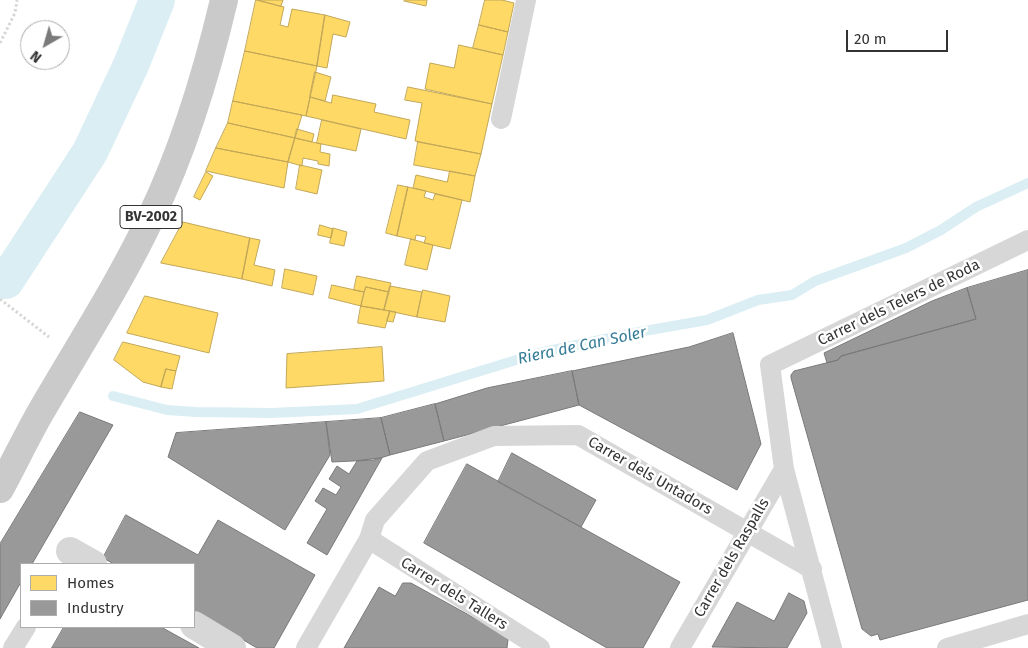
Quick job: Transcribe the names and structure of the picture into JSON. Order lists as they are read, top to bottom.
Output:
{
  "streets": {
    "main road": ["BV-2002"],
    "lane": [
      "Carrer dels Telers de Roda",
      "Carrer dels Untadors",
      "Carrer dels Raspalls",
      "Carrer dels Tallers"
    ]
  },
  "crossings": [
    ["Carrer dels Telers de Roda", "Carrer dels Raspalls"],
    ["Carrer dels Untadors", "Carrer dels Raspalls"],
    ["Carrer dels Untadors", "Carrer dels Tallers"]
  ],
  "water": ["Riera de Can Soler"],
  "legend": ["Homes", "Industry"],
  "scale_bar": "20 m",
  "north": "bottom left"
}
